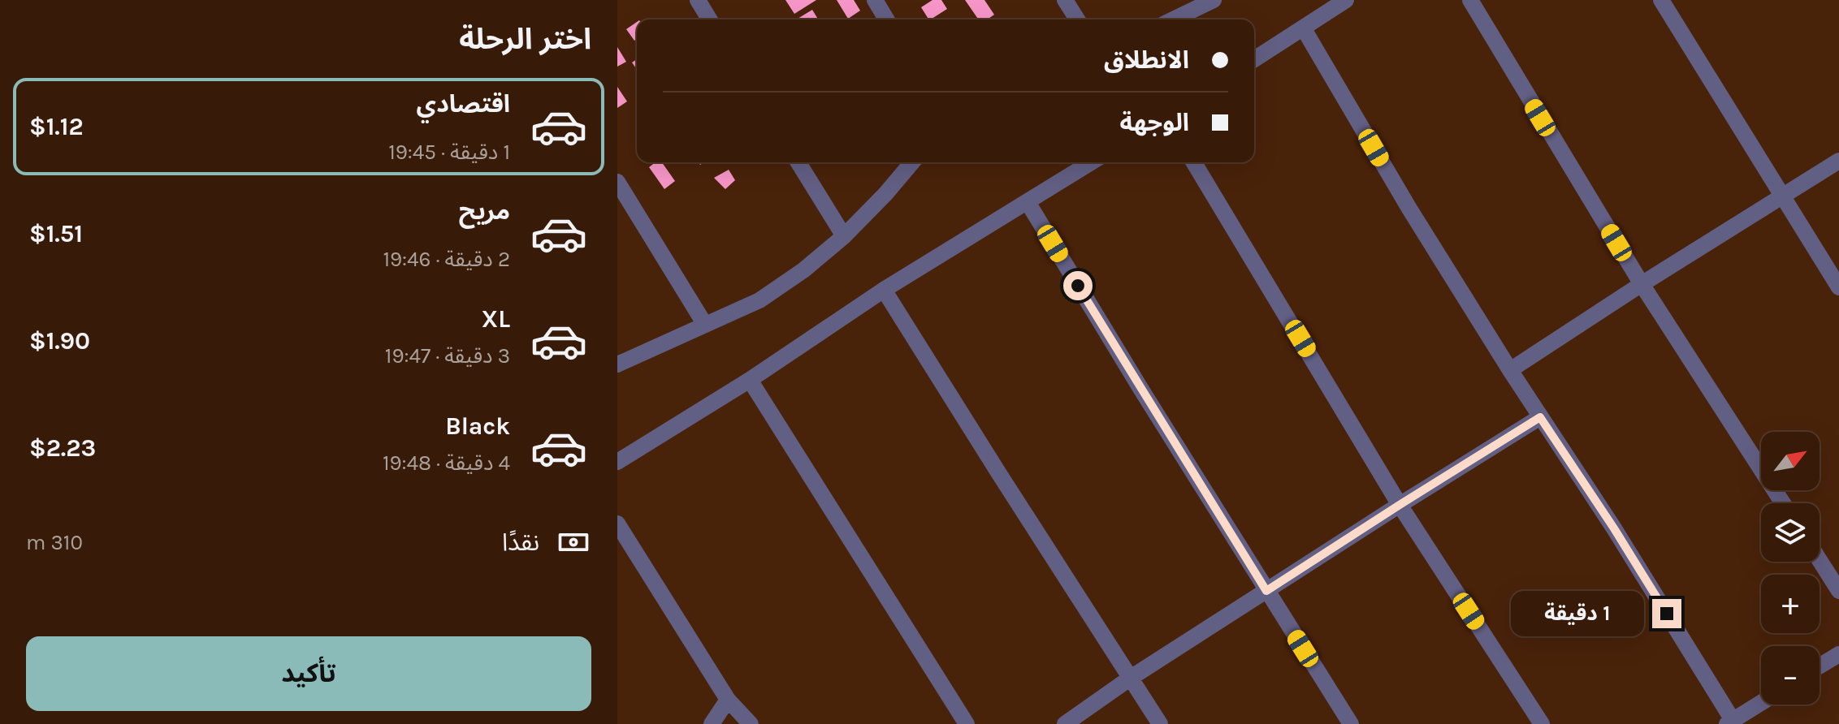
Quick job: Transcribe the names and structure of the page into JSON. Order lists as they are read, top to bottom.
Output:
{
  "north": "top right",
  "page": {
    "heading": "اختر الرحلة",
    "banner": ["الانطلاق", "الوجهة"],
    "list": [
      {
        "name": "اقتصادي",
        "note": "1 دقيقة · 19:45",
        "value": "$1.12"
      },
      {
        "name": "مريح",
        "note": "2 دقيقة · 19:46",
        "value": "$1.51"
      },
      {
        "name": "XL",
        "note": "3 دقيقة · 19:47",
        "value": "$1.90"
      },
      {
        "name": "Black",
        "note": "4 دقيقة · 19:48",
        "value": "$2.23"
      }
    ],
    "map_buttons": ["+", "−"],
    "pay": ["نقدًا", "310 m"],
    "bubble": "1 دقيقة",
    "buttons": "تأكيد"
  }
}
